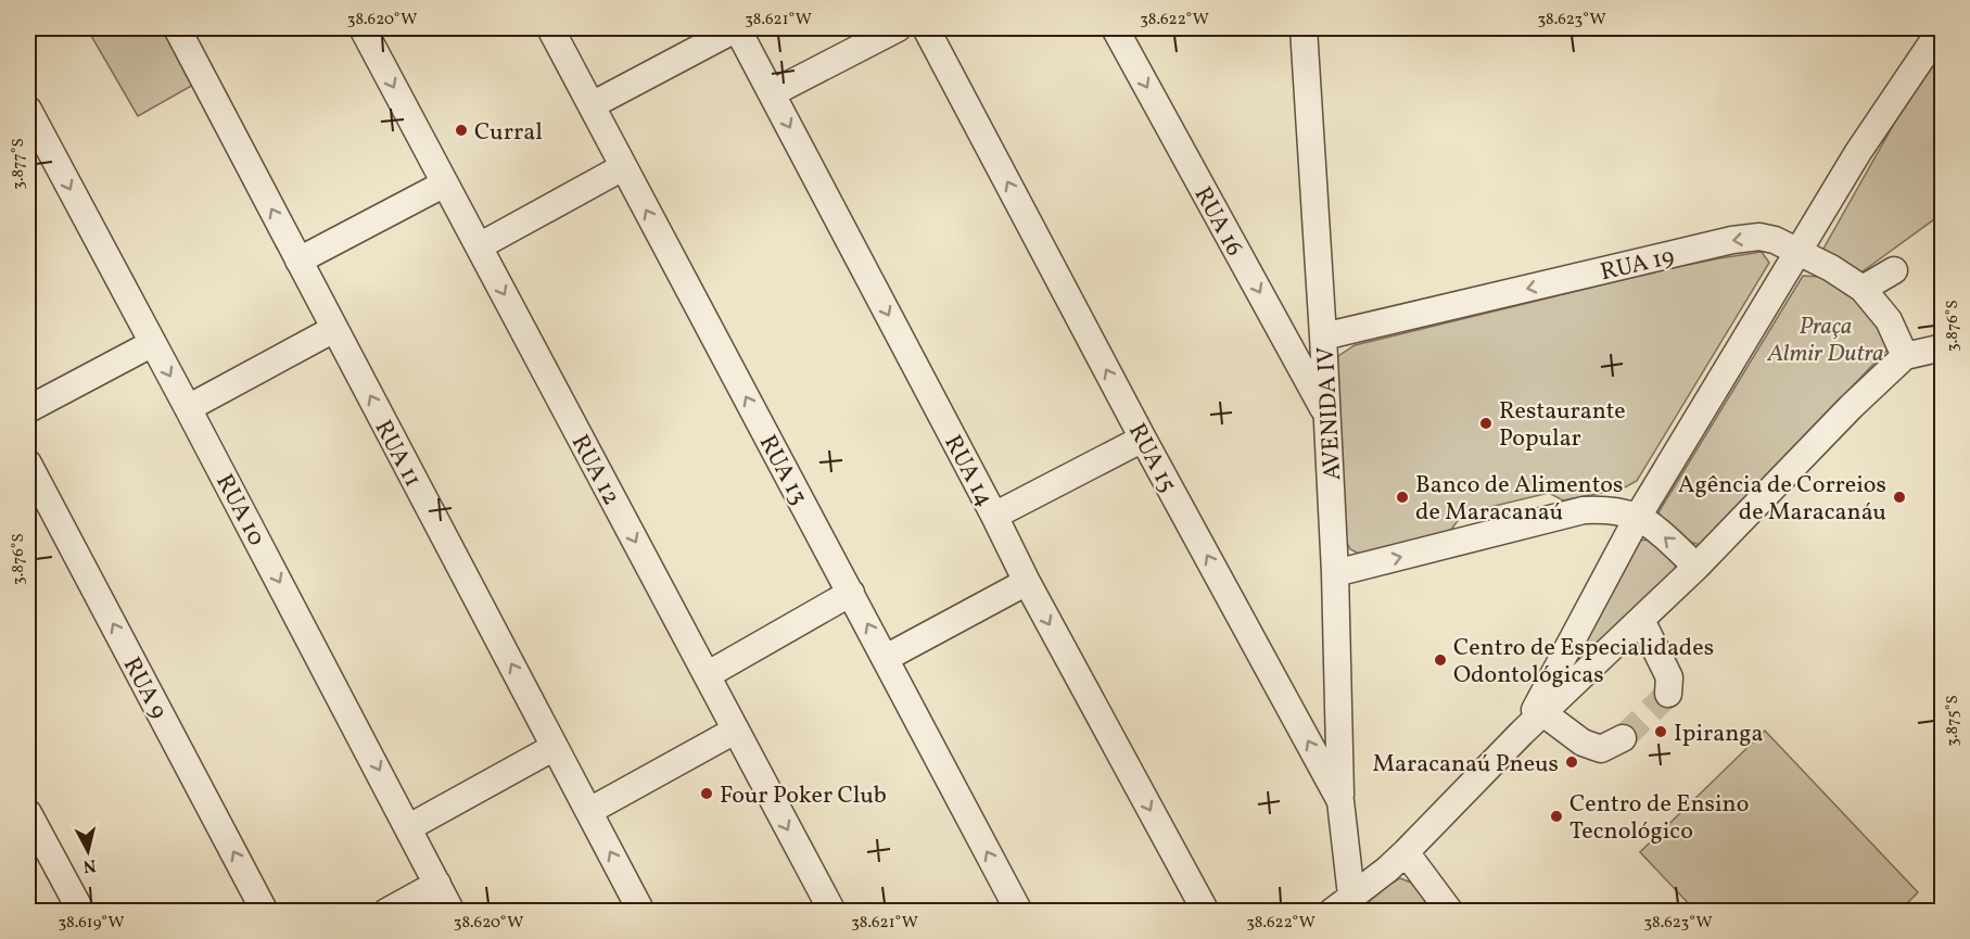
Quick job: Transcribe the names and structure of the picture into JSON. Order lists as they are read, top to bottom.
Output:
{
  "streets": {
    "street": [
      "RUA 16",
      "RUA 19",
      "AVENIDA IV",
      "RUA 11",
      "RUA 15",
      "RUA 12",
      "RUA 13",
      "RUA 14",
      "RUA 10",
      "RUA 9"
    ]
  },
  "crossings": [
    ["RUA 16", "AVENIDA IV"],
    ["RUA 19", "AVENIDA IV"],
    ["AVENIDA IV", "RUA 15"]
  ],
  "one_way": [
    "RUA 16",
    "RUA 11",
    "RUA 15",
    "RUA 12",
    "RUA 13",
    "RUA 14",
    "RUA 10",
    "RUA 9"
  ],
  "parks": ["Praça Almir Dutra"],
  "places": [
    "Curral",
    "Restaurante Popular",
    "Banco de Alimentos de Maracanaú",
    "Agência de Correios de Maracanáu",
    "Centro de Especialidades Odontológicas",
    "Ipiranga",
    "Maracanaú Pneus",
    "Four Poker Club",
    "Centro de Ensino Tecnológico"
  ],
  "north": "bottom",
  "coordinates": [
    "38.620°W",
    "38.621°W",
    "38.622°W",
    "38.623°W",
    "3.877°S",
    "3.876°S",
    "3.875°S",
    "38.619°W"
  ]
}
